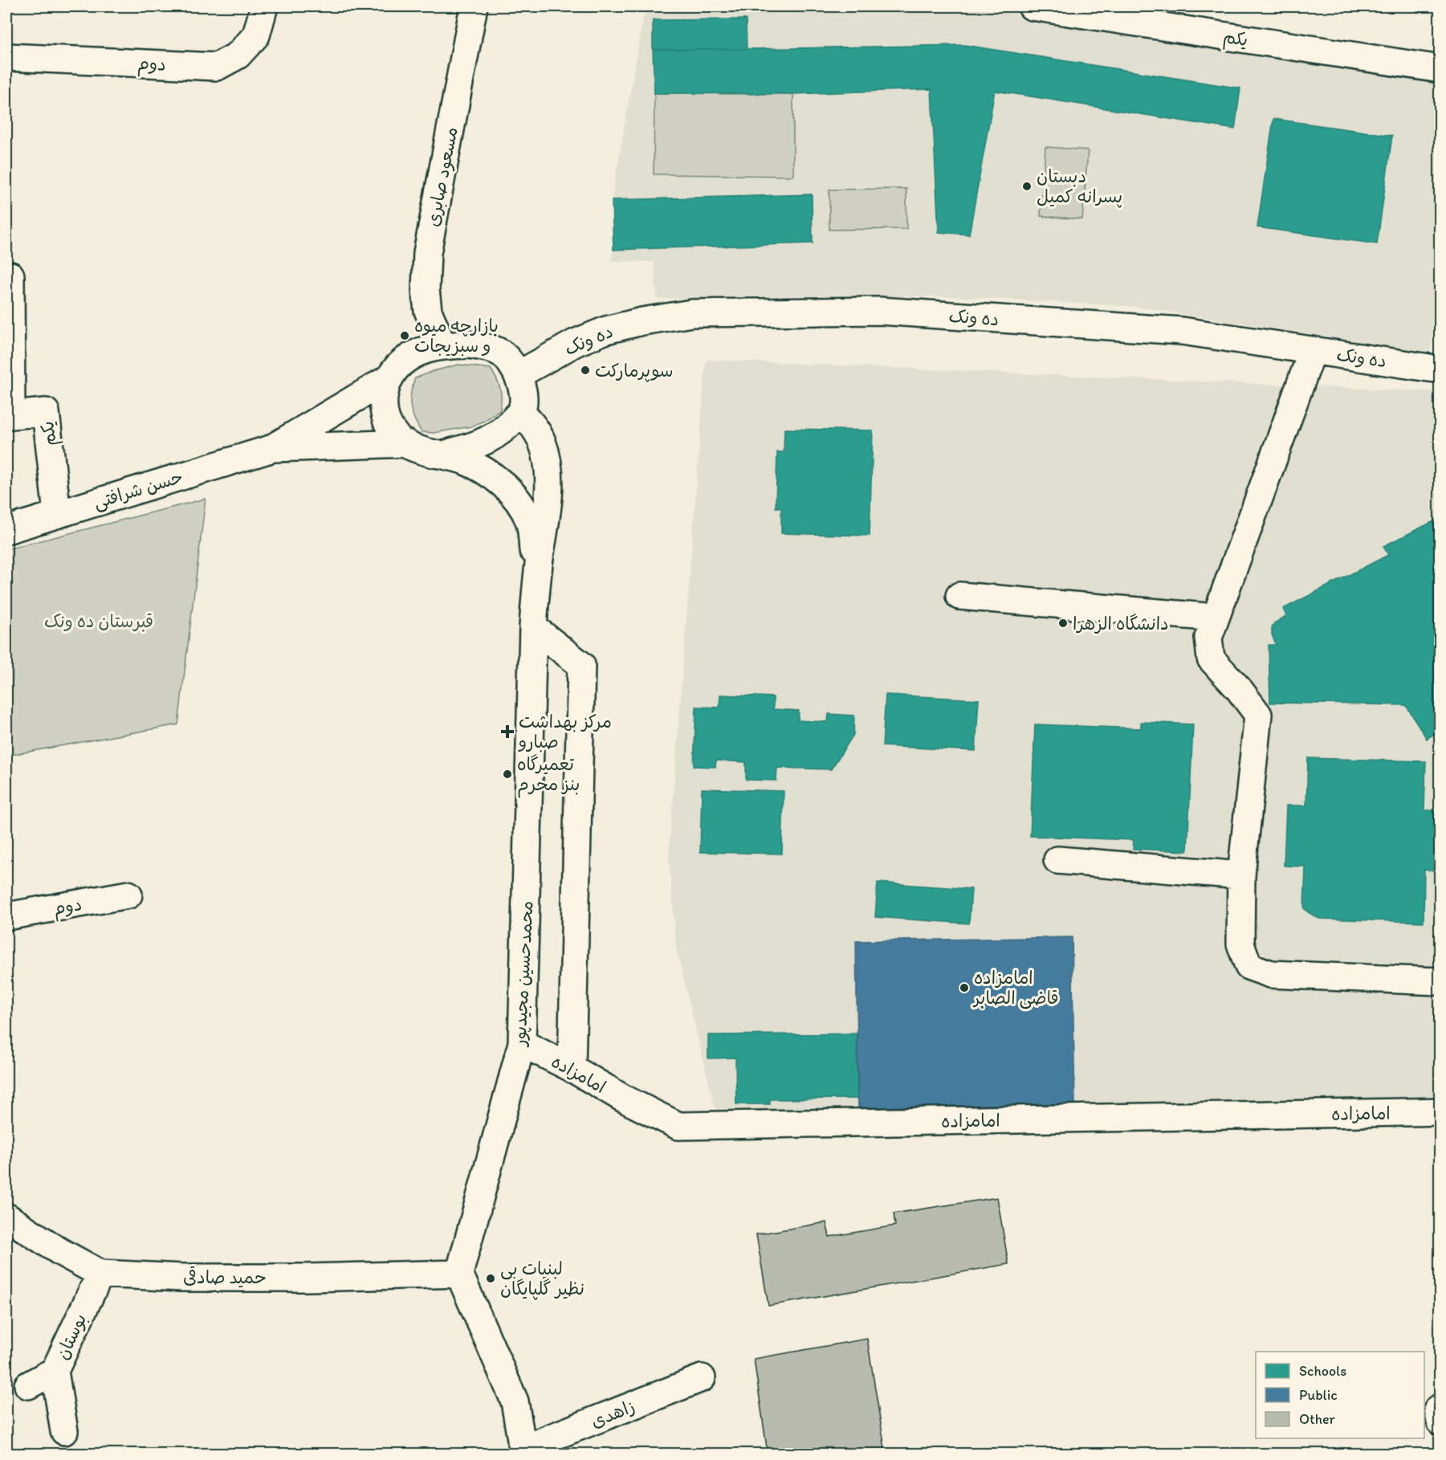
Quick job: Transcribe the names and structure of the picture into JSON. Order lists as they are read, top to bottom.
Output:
{
  "streets": {
    "street": [
      "یکم",
      "دوم",
      "مسعود صابری",
      "ده ونک",
      "حسن شرافتی",
      "محمدحسین مجیدپور",
      "امامزاده",
      "حمید صادقی",
      "بوستان",
      "زاهدی"
    ]
  },
  "crossings": [
    ["یکم", "حسن شرافتی"],
    ["مسعود صابری", "ده ونک"],
    ["محمدحسین مجیدپور", "امامزاده"],
    ["محمدحسین مجیدپور", "حمید صادقی"],
    ["حمید صادقی", "بوستان"]
  ],
  "parks": ["قبرستان ده ونک"],
  "places": {
    "other": [
      "دبستان پسرانه كميل",
      "بازارچه میوه و سبزیجات",
      "سوپرمارکت",
      "دانشگاه الزهرا",
      "تعمیرگاه بنز محرم",
      "امامزاده قاضی الصابر",
      "لبنیات بی نظیر گلپایگان"
    ],
    "health": ["مرکز بهداشت صبارو"]
  },
  "legend": ["Schools", "Public", "Other"]
}
